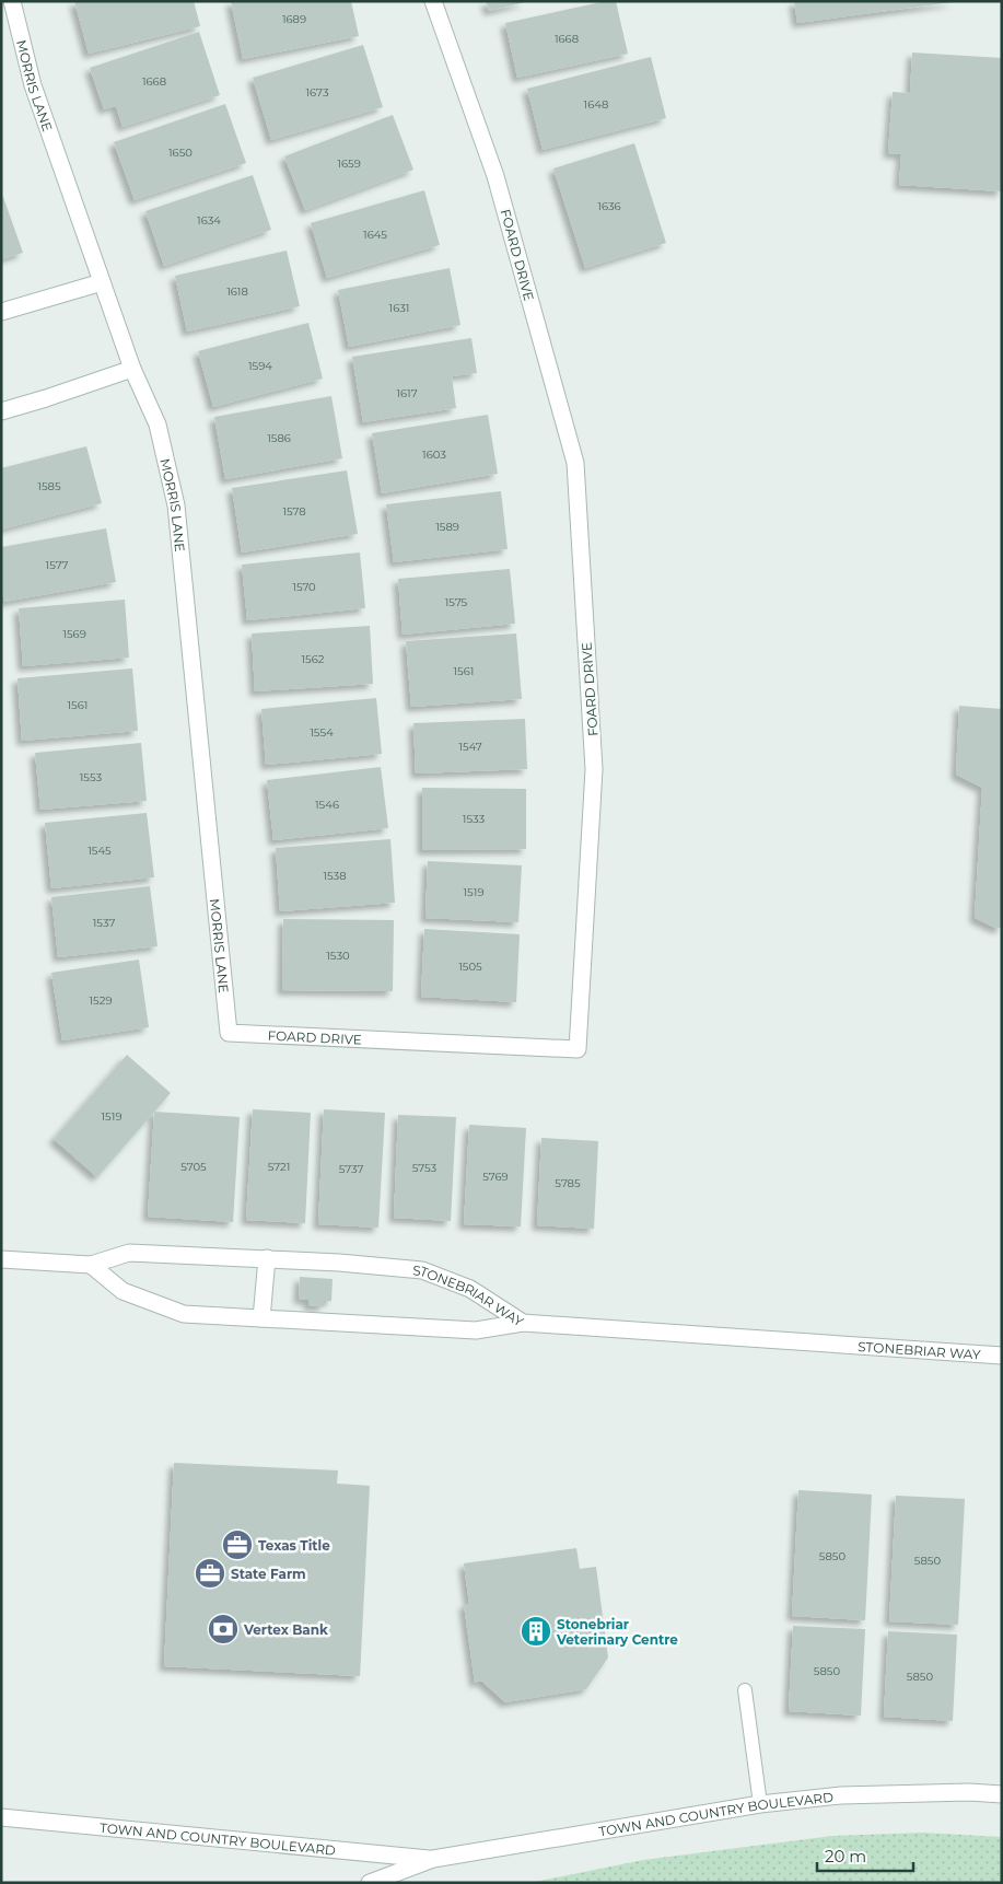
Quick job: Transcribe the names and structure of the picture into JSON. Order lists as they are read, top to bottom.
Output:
{
  "streets": {
    "street": [
      "MORRIS LANE",
      "FOARD DRIVE",
      "STONEBRIAR WAY",
      "TOWN AND COUNTRY BOULEVARD"
    ]
  },
  "crossings": [
    ["MORRIS LANE", "FOARD DRIVE"]
  ],
  "places": {
    "office": ["Texas Title", "State Farm"],
    "bank": ["Vertex Bank"],
    "building": ["Stonebriar Veterinary Centre"]
  },
  "house_numbers": [
    "1689",
    "1668",
    "1668",
    "1673",
    "1648",
    "1650",
    "1659",
    "1636",
    "1634",
    "1645",
    "1618",
    "1631",
    "1594",
    "1617",
    "1586",
    "1603",
    "1585",
    "1578",
    "1589",
    "1577",
    "1570",
    "1575",
    "1569",
    "1562",
    "1561",
    "1561",
    "1554",
    "1547",
    "1553",
    "1546",
    "1533",
    "1545",
    "1538",
    "1519",
    "1537",
    "1530",
    "1505",
    "1529",
    "1519",
    "5705",
    "5721",
    "5753",
    "5737",
    "5769",
    "5785",
    "5850",
    "5850",
    "5850",
    "5850"
  ],
  "scale_bar": "20 m"
}
